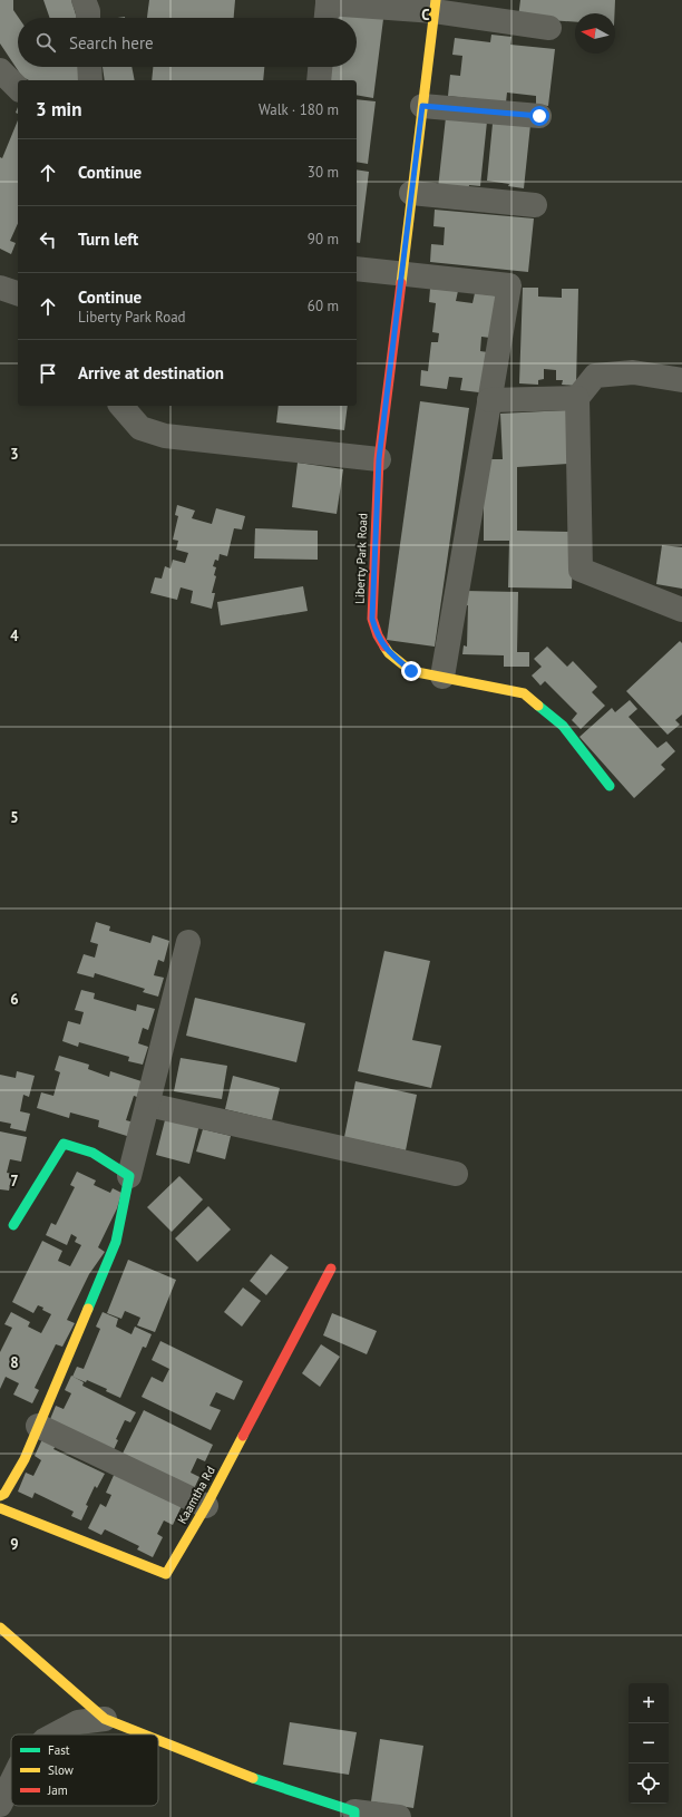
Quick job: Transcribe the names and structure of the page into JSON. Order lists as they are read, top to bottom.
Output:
{
  "streets": {
    "street": ["Liberty Park Road", "Kaamtha Rd"]
  },
  "legend": ["Fast", "Slow", "Jam"],
  "north": "left",
  "page": {
    "search": "Search here",
    "heading": ["3 min", "Walk · 180 m"],
    "list": [
      ["Continue", "30 m"],
      ["Turn left", "90 m"],
      ["Continue", "Liberty Park Road", "60 m"],
      "Arrive at destination"
    ],
    "map_buttons": ["+", "−"]
  },
  "grid": {
    "columns": ["C"],
    "rows": [
      "3",
      "4",
      "5",
      "6",
      "7",
      "8",
      "9"
    ]
  }
}
